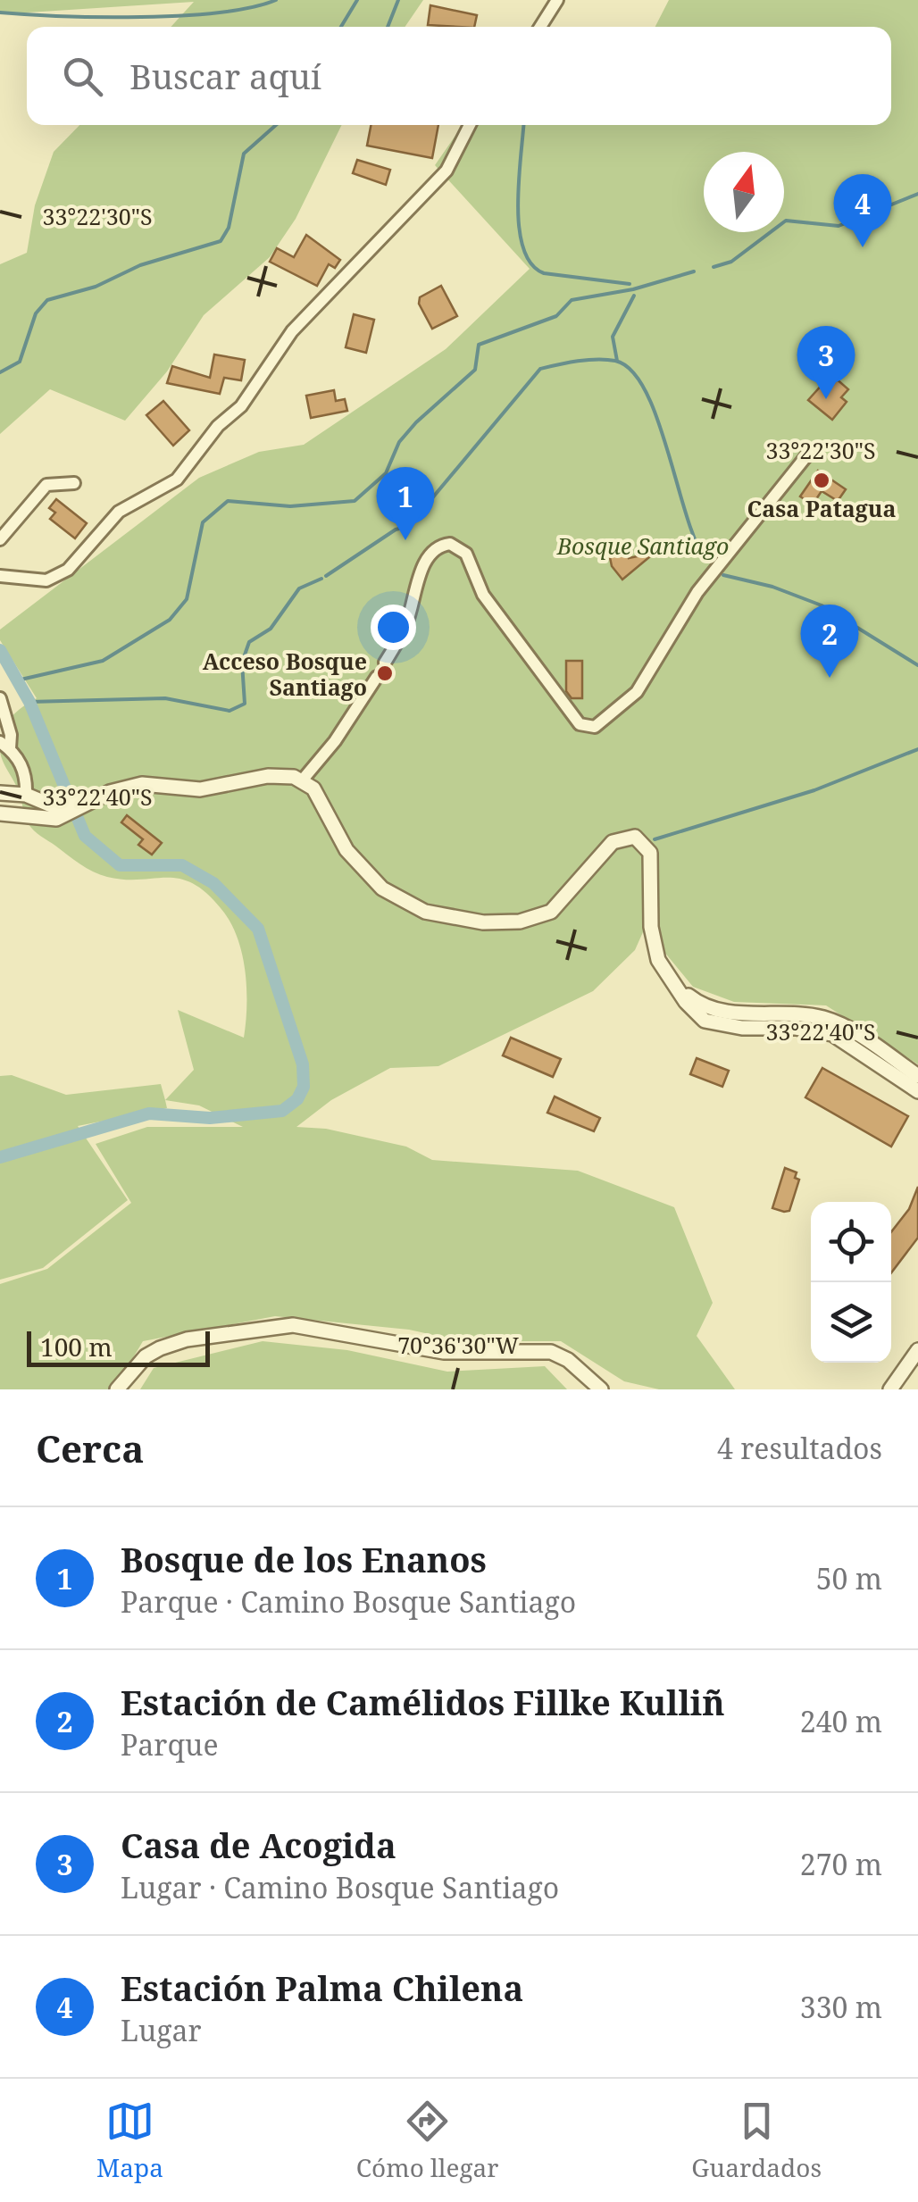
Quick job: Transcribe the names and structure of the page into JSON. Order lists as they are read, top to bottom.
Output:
{
  "parks": ["Bosque Santiago"],
  "places": ["Casa Patagua", "Acceso Bosque Santiago"],
  "scale_bar": "100 m",
  "north": "top",
  "page": {
    "search": "Buscar aquí",
    "pins": [
      "4",
      "3",
      "1",
      "2"
    ],
    "scale": "100 m",
    "heading": ["Cerca", "4 resultados"],
    "list": [
      {
        "mark": "1",
        "name": "Bosque de los Enanos",
        "note": "Parque · Camino Bosque Santiago",
        "value": "50 m"
      },
      {
        "mark": "2",
        "name": "Estación de Camélidos Fillke Kulliñ",
        "note": "Parque",
        "value": "240 m"
      },
      {
        "mark": "3",
        "name": "Casa de Acogida",
        "note": "Lugar · Camino Bosque Santiago",
        "value": "270 m"
      },
      {
        "mark": "4",
        "name": "Estación Palma Chilena",
        "note": "Lugar",
        "value": "330 m"
      }
    ],
    "nav": ["Mapa", "Cómo llegar", "Guardados"]
  },
  "coordinates": ["33°22'30\"S", "33°22'40\"S", "70°36'30\"W"]
}
